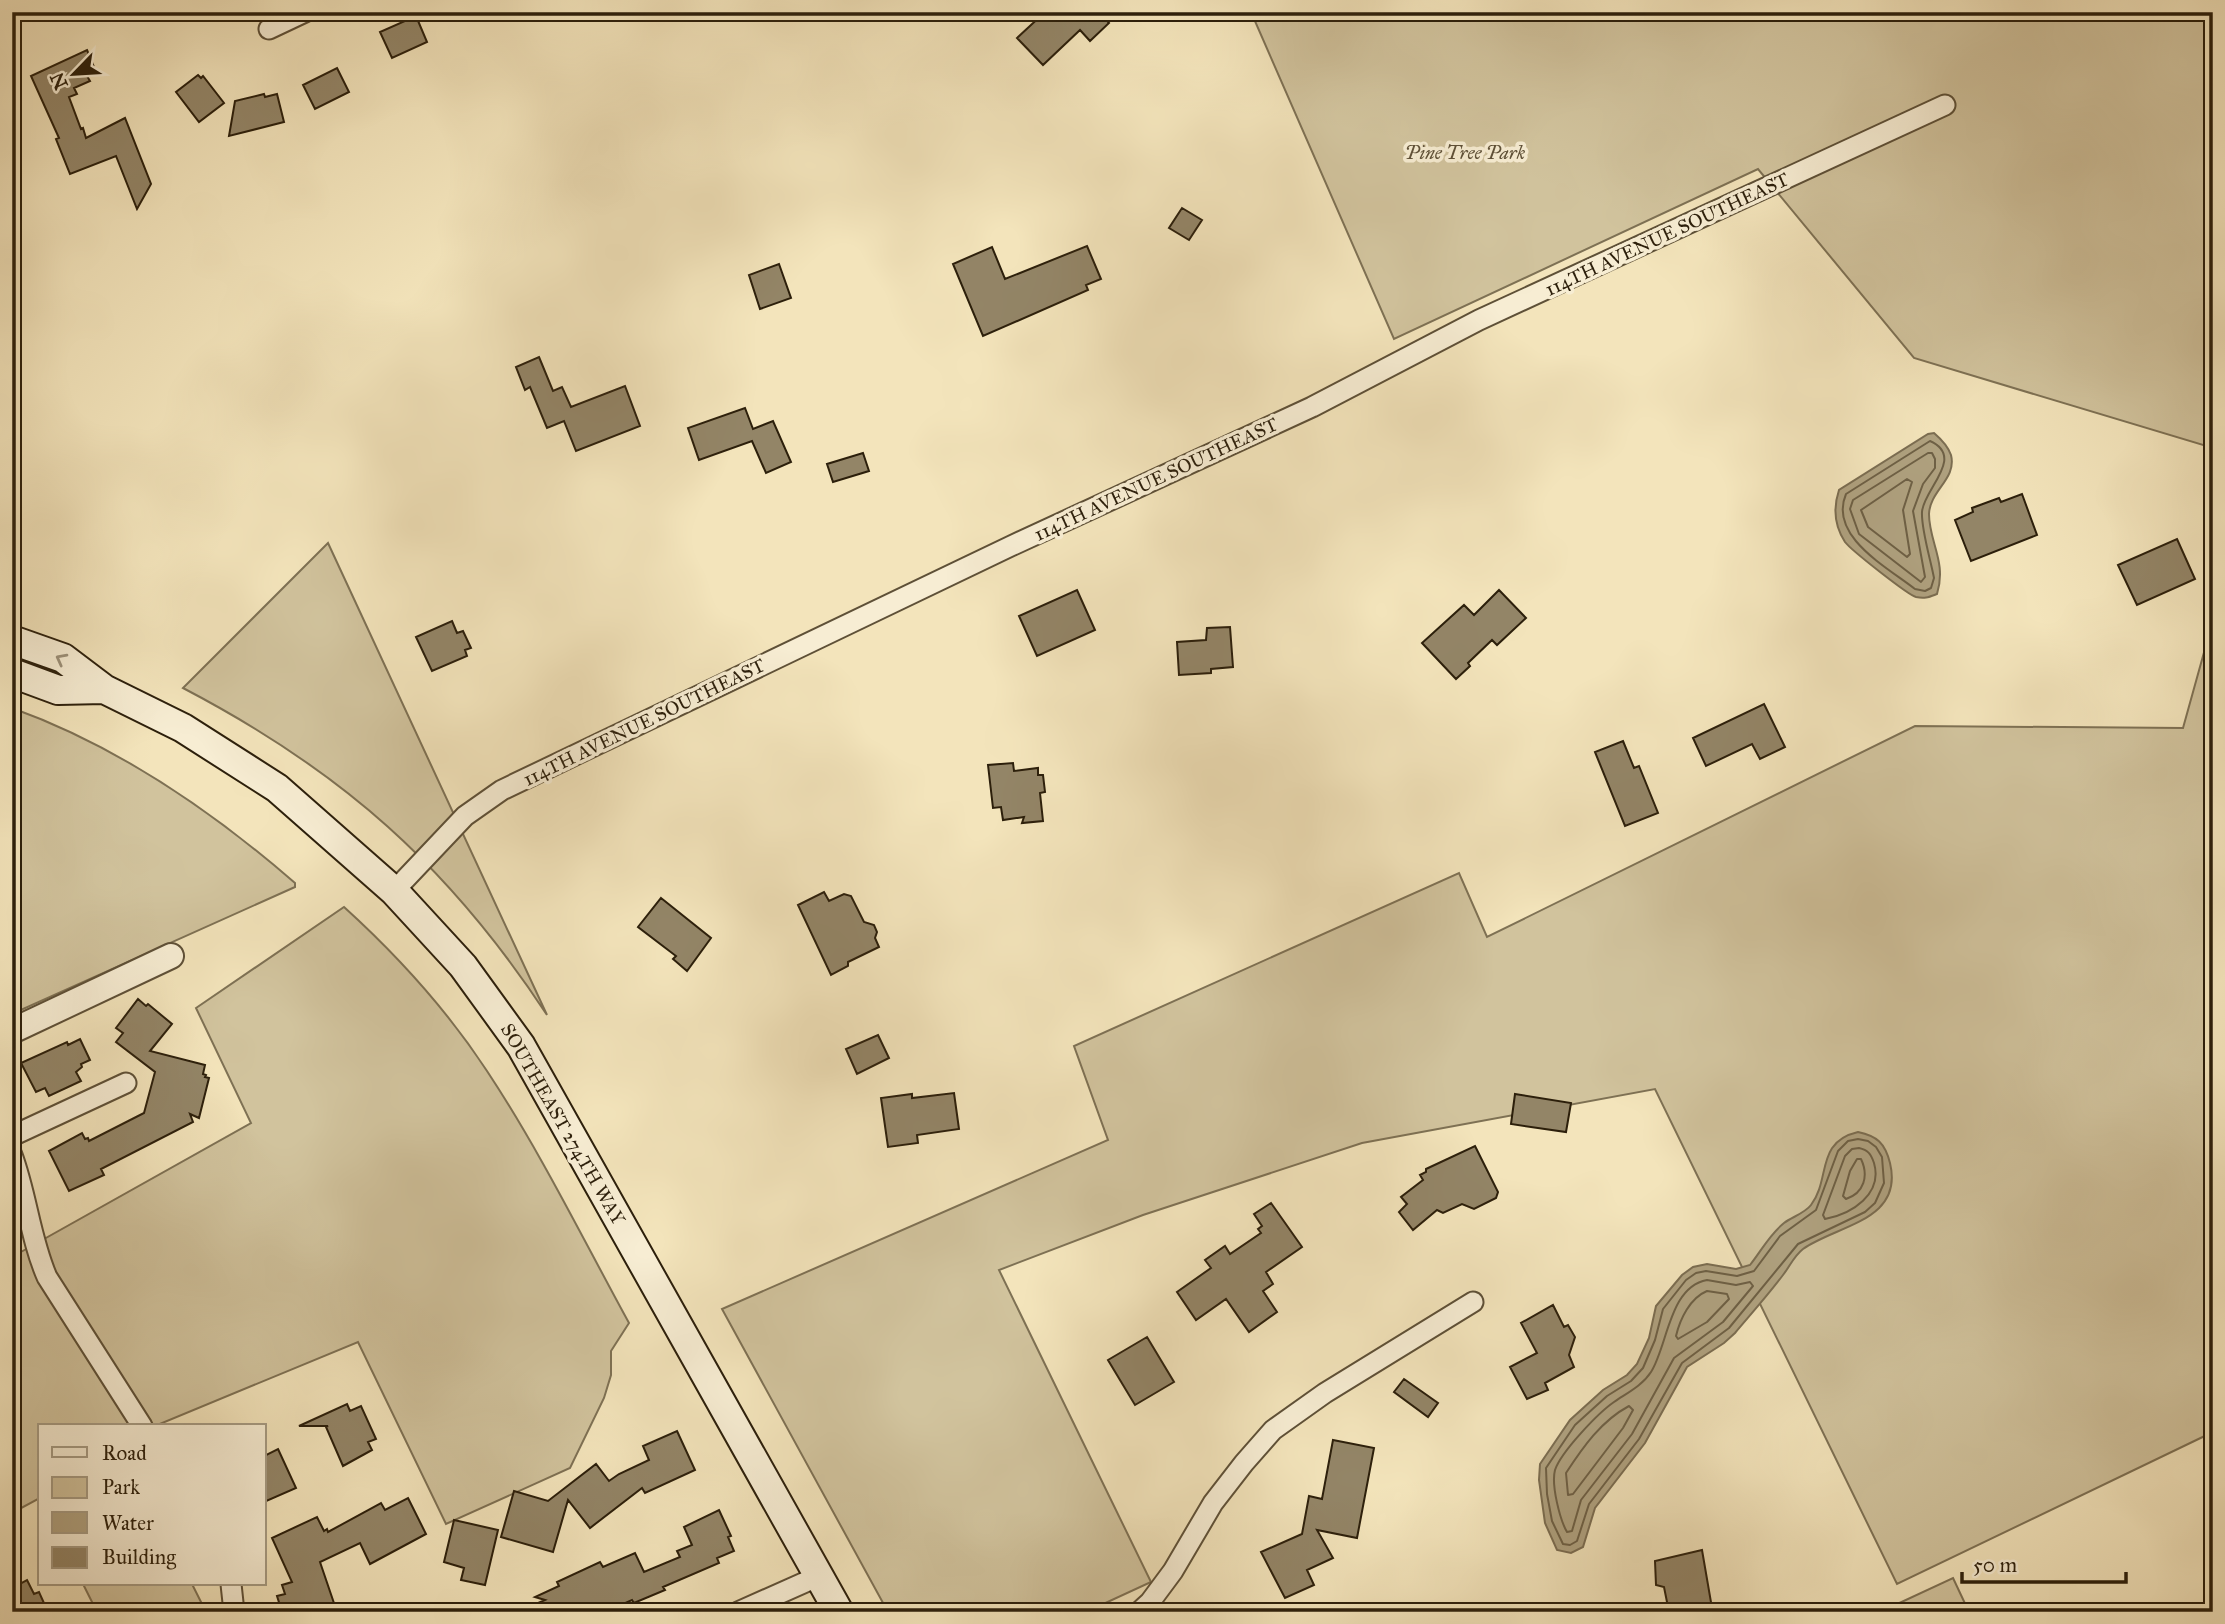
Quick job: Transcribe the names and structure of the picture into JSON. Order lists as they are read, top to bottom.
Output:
{
  "streets": {
    "main road": ["SOUTHEAST 274TH WAY"],
    "street": ["114TH AVENUE SOUTHEAST"]
  },
  "crossings": [
    ["114TH AVENUE SOUTHEAST", "SOUTHEAST 274TH WAY"]
  ],
  "parks": ["Pine Tree Park"],
  "legend": [
    "Road",
    "Park",
    "Water",
    "Building"
  ],
  "scale_bar": "50 m",
  "north": "bottom left"
}
